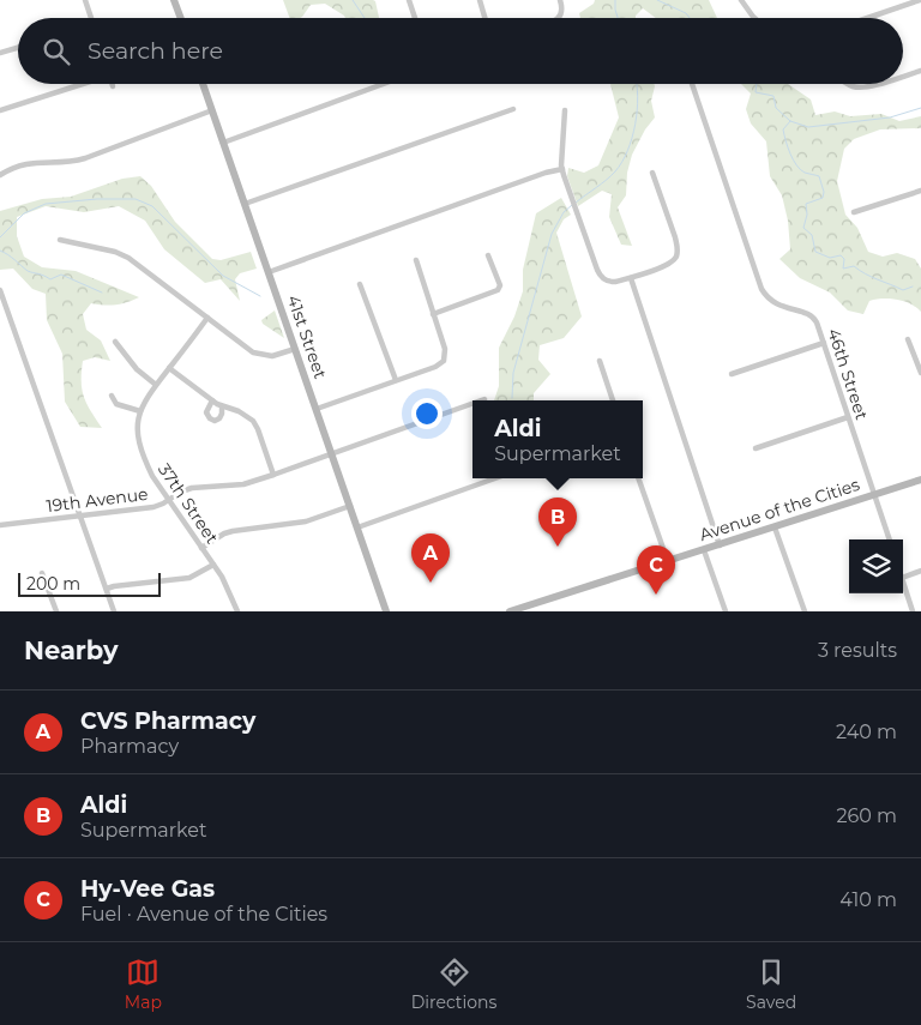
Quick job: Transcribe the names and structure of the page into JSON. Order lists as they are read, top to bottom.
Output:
{
  "streets": {
    "street": [
      "41st Street",
      "46th Street",
      "19th Avenue",
      "37th Street",
      "Avenue of the Cities"
    ]
  },
  "crossings": [
    ["41st Street", "19th Avenue"],
    ["46th Street", "Avenue of the Cities"],
    ["19th Avenue", "37th Street"]
  ],
  "scale_bar": "200 m",
  "page": {
    "search": "Search here",
    "popup": ["Aldi", "Supermarket"],
    "pins": ["B", "A", "C"],
    "scale": "200 m",
    "heading": ["Nearby", "3 results"],
    "list": [
      {
        "mark": "A",
        "name": "CVS Pharmacy",
        "note": "Pharmacy",
        "value": "240 m"
      },
      {
        "mark": "B",
        "name": "Aldi",
        "note": "Supermarket",
        "value": "260 m"
      },
      {
        "mark": "C",
        "name": "Hy-Vee Gas",
        "note": "Fuel · Avenue of the Cities",
        "value": "410 m"
      }
    ],
    "nav": ["Map", "Directions", "Saved"]
  }
}
